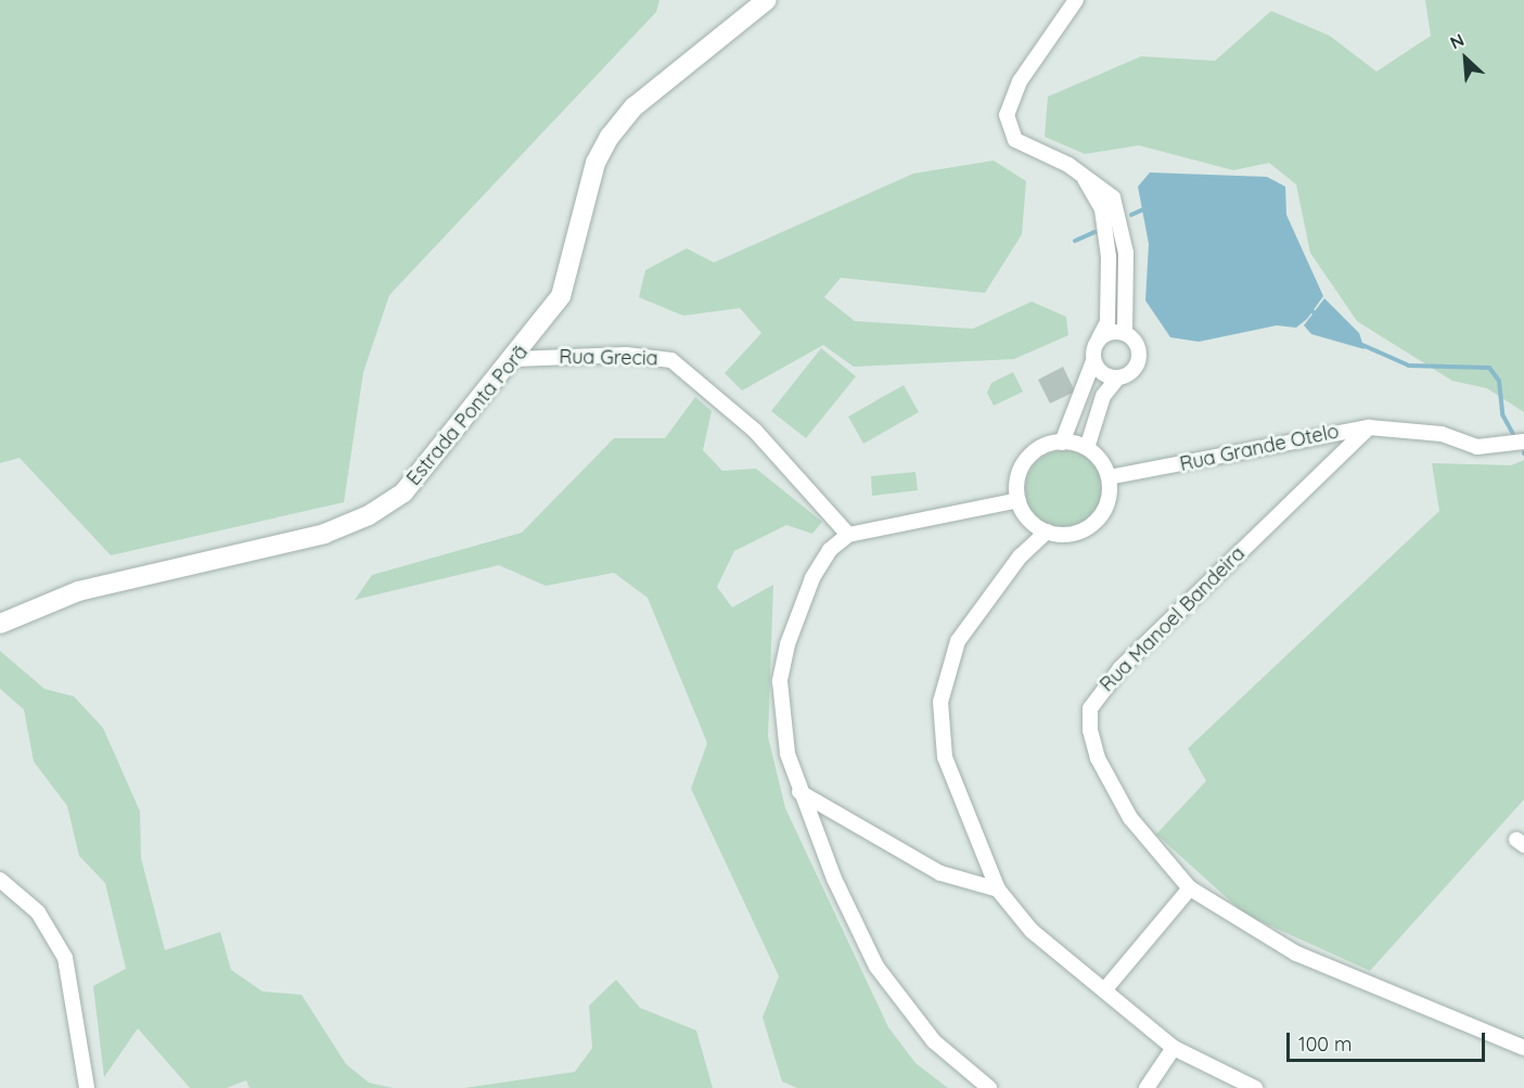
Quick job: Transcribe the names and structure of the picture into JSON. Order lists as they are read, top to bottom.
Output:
{
  "streets": {
    "main road": ["Estrada Ponta Porã"],
    "street": ["Rua Grecia", "Rua Grande Otelo", "Rua Manoel Bandeira"]
  },
  "crossings": [
    ["Rua Grecia", "Estrada Ponta Porã"],
    ["Rua Grande Otelo", "Rua Manoel Bandeira"]
  ],
  "scale_bar": "100 m",
  "north": "top left"
}
